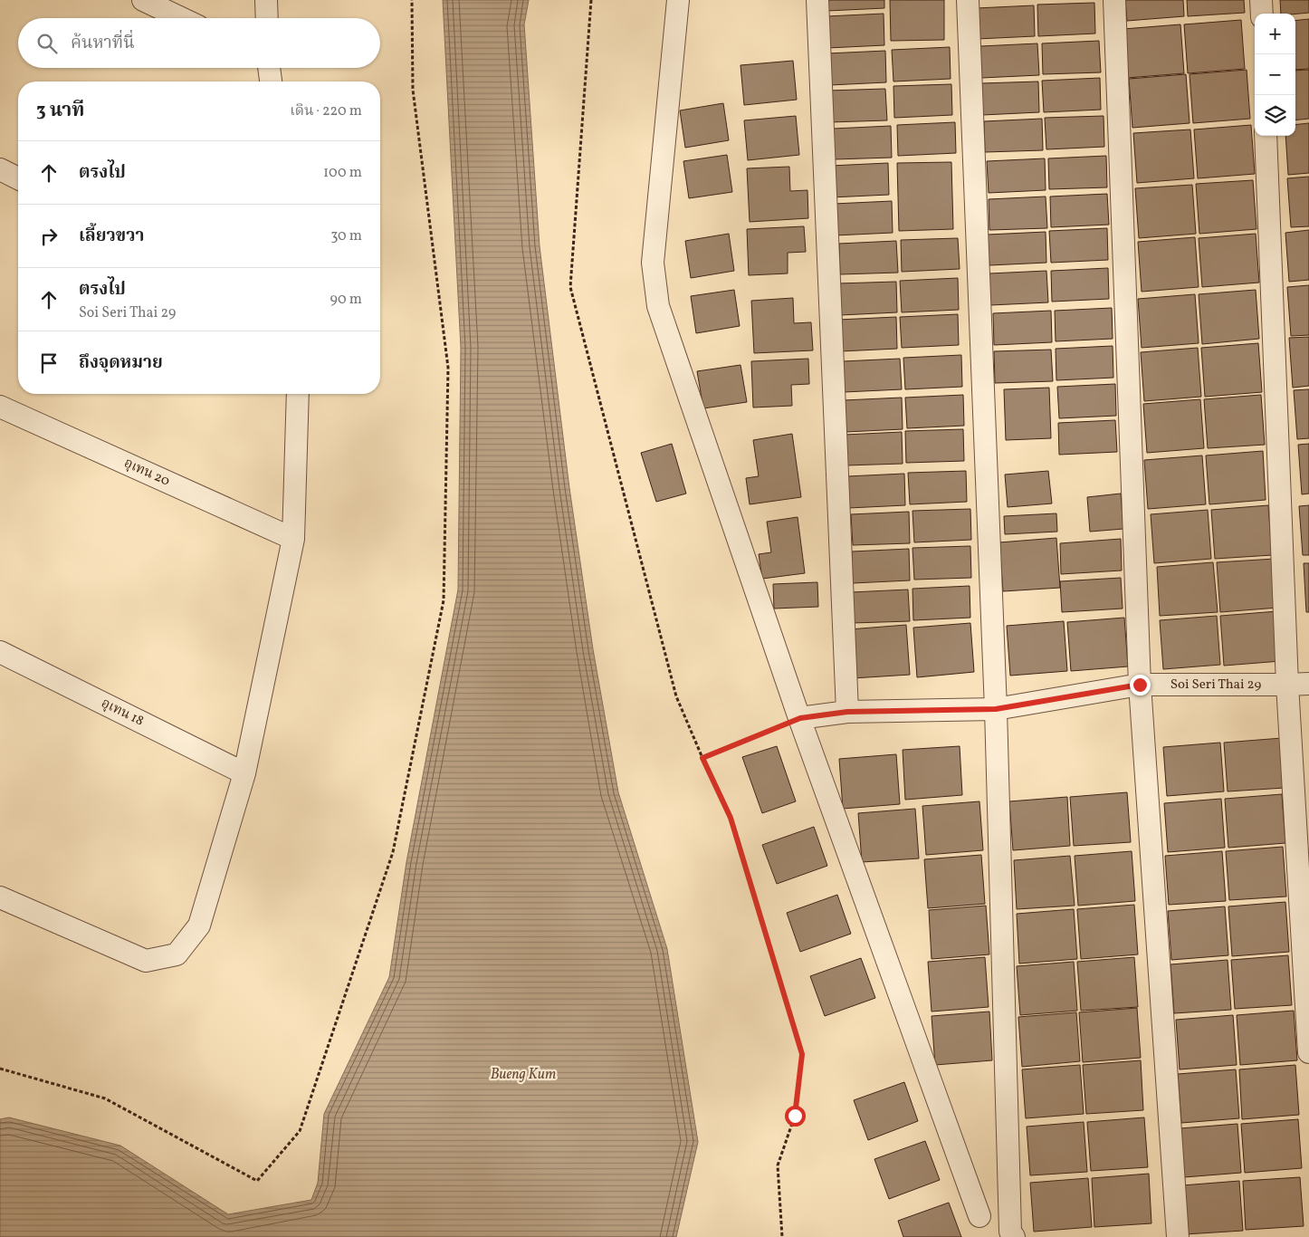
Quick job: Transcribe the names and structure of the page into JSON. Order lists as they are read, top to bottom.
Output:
{
  "streets": {
    "street": ["อุเทน 20", "Soi Seri Thai 29", "อุเทน 18"]
  },
  "water": ["Bueng Kum"],
  "page": {
    "map_buttons": ["+", "−"],
    "search": "ค้นหาที่นี่",
    "heading": ["3 นาที", "เดิน · 220 m"],
    "list": [
      ["ตรงไป", "100 m"],
      ["เลี้ยวขวา", "30 m"],
      ["ตรงไป", "Soi Seri Thai 29", "90 m"],
      "ถึงจุดหมาย"
    ]
  }
}
